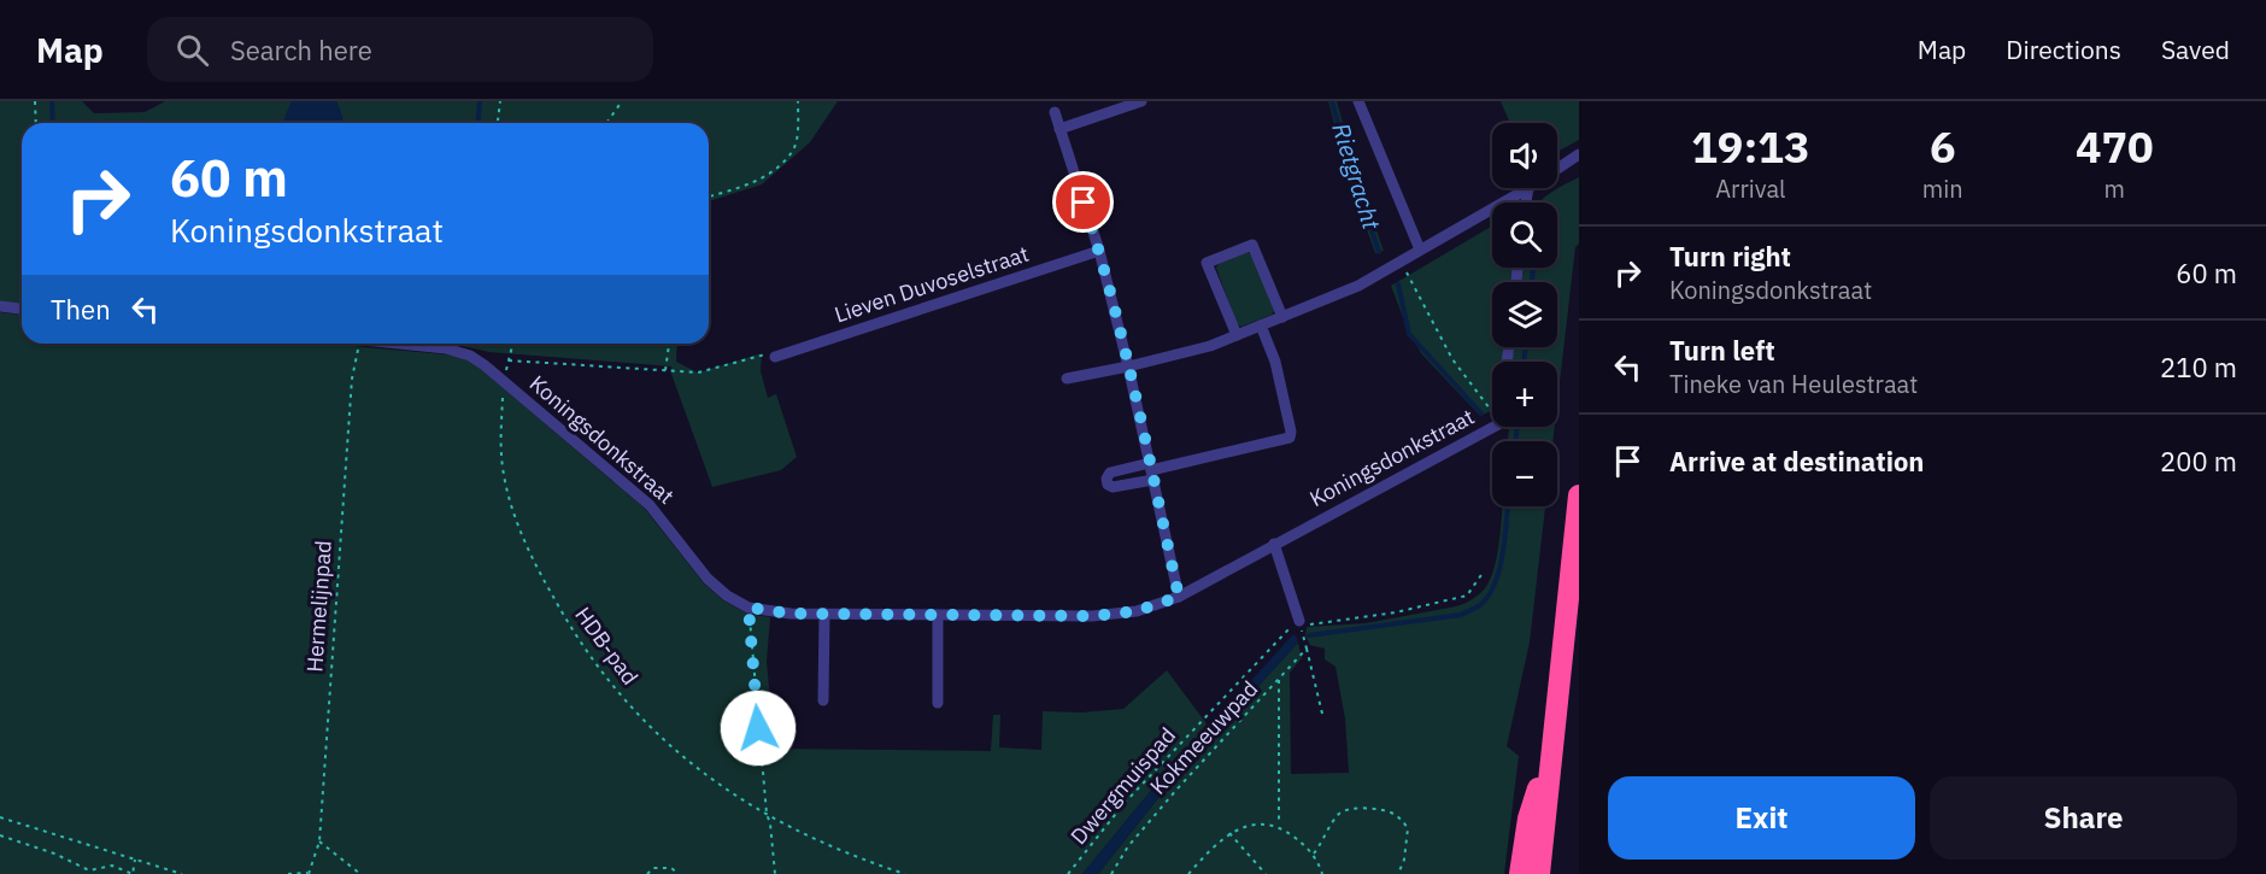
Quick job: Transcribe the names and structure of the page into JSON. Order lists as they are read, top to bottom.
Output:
{
  "streets": {
    "street": ["Lieven Duvoselstraat", "Koningsdonkstraat"],
    "path": [
      "Hermelijnpad",
      "HDB-pad",
      "Kokmeeuwpad",
      "Dwergmuispad"
    ]
  },
  "crossings": [
    ["Koningsdonkstraat", "HDB-pad"]
  ],
  "water": ["Rietgracht"],
  "page": {
    "header": "Map",
    "search": "Search here",
    "nav": ["Map", "Directions", "Saved"],
    "eta": [
      "19:13",
      "Arrival",
      "6",
      "min",
      "470",
      "m"
    ],
    "map_buttons": ["+", "−"],
    "turn": ["60 m", "Koningsdonkstraat"],
    "list": [
      {
        "name": "Turn right",
        "note": "Koningsdonkstraat",
        "value": "60 m"
      },
      {
        "name": "Turn left",
        "note": "Tineke van Heulestraat",
        "value": "210 m"
      },
      {
        "name": "Arrive at destination",
        "value": "200 m"
      }
    ],
    "then": "Then",
    "buttons": ["Exit", "Share"]
  }
}
